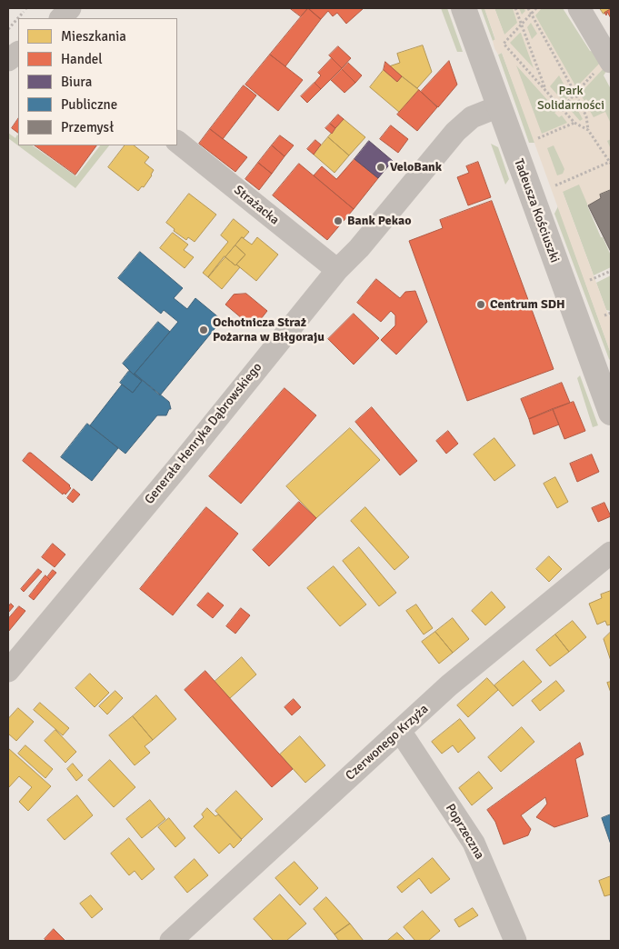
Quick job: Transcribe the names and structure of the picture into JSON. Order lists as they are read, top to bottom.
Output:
{
  "streets": {
    "street": [
      "Strażacka",
      "Tadeusza Kościuszki",
      "Generała Henryka Dąbrowskiego",
      "Czerwonego Krzyża",
      "Poprzeczna"
    ]
  },
  "crossings": [
    ["Strażacka", "Generała Henryka Dąbrowskiego"],
    ["Tadeusza Kościuszki", "Generała Henryka Dąbrowskiego"],
    ["Czerwonego Krzyża", "Poprzeczna"]
  ],
  "parks": ["Park Solidarności"],
  "places": [
    "VeloBank",
    "Bank Pekao",
    "Centrum SDH",
    "Ochotnicza Straż Pożarna w Biłgoraju"
  ],
  "legend": [
    "Mieszkania",
    "Handel",
    "Biura",
    "Publiczne",
    "Przemysł"
  ]
}
